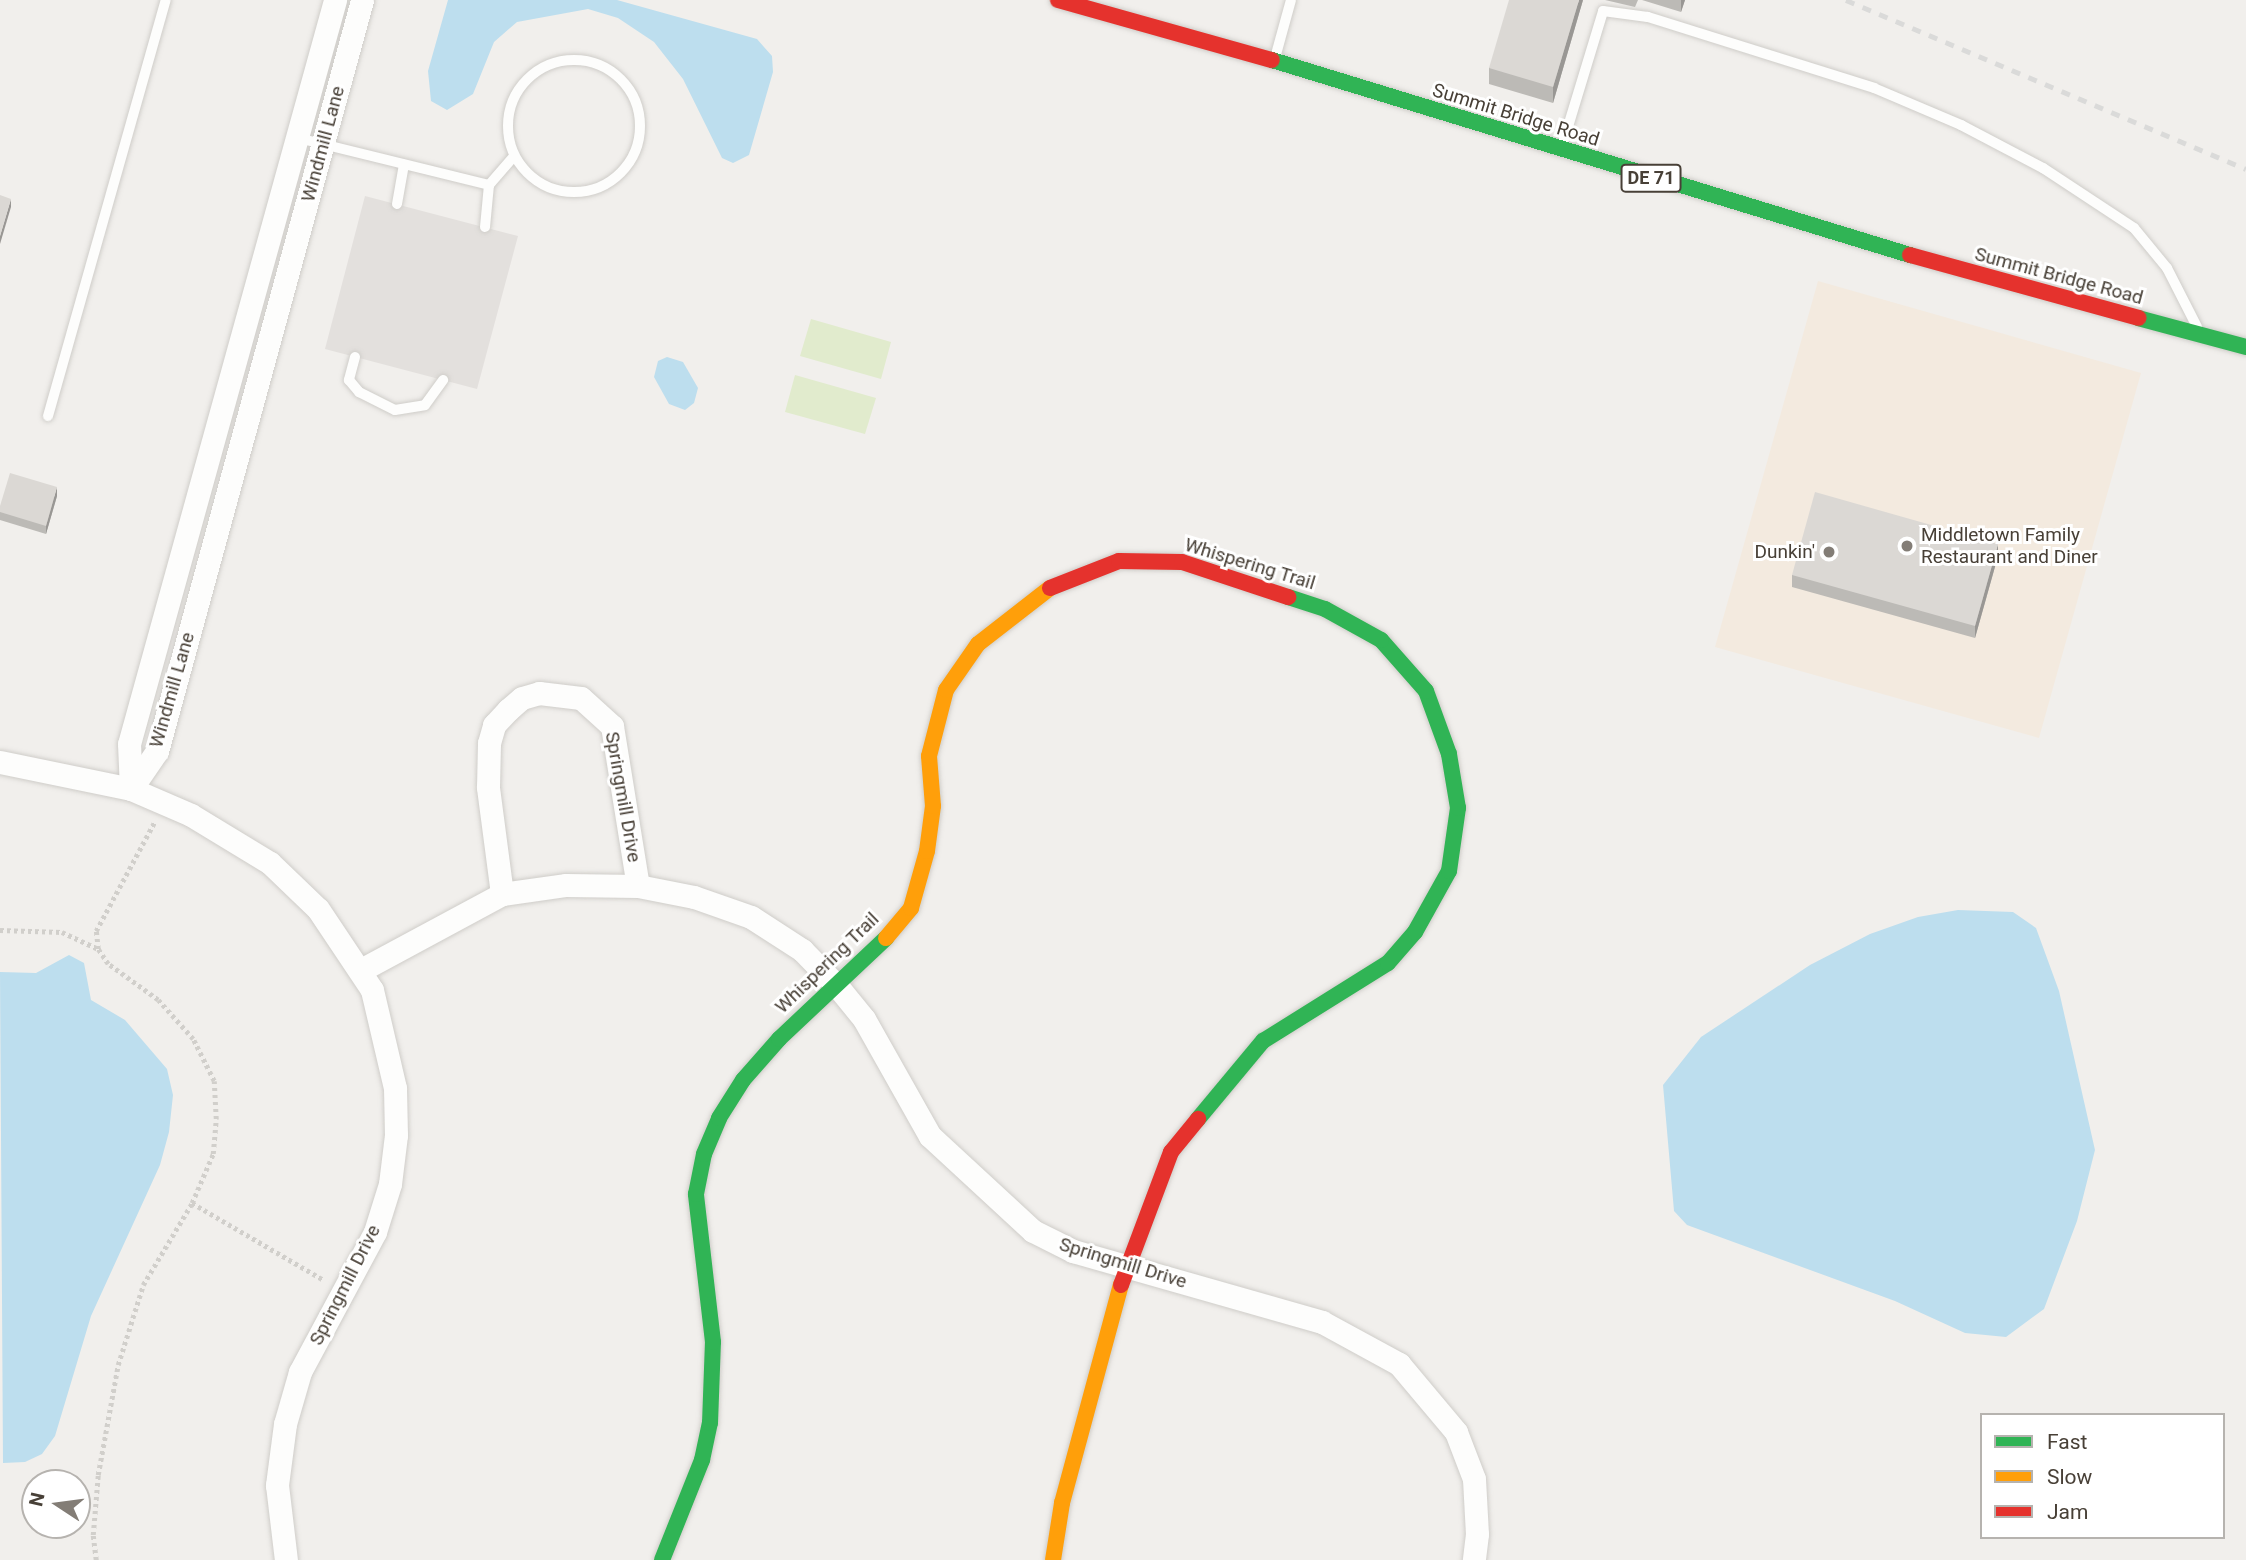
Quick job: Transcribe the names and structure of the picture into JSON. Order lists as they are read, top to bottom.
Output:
{
  "streets": {
    "street": [
      "Summit Bridge Road",
      "Windmill Lane",
      "DE 71",
      "Whispering Trail",
      "Springmill Drive"
    ]
  },
  "crossings": [
    ["Windmill Lane", "Springmill Drive"],
    ["Whispering Trail", "Springmill Drive"]
  ],
  "places": ["Middletown Family Restaurant and Diner", "Dunkin'"],
  "legend": ["Fast", "Slow", "Jam"],
  "north": "left"
}
